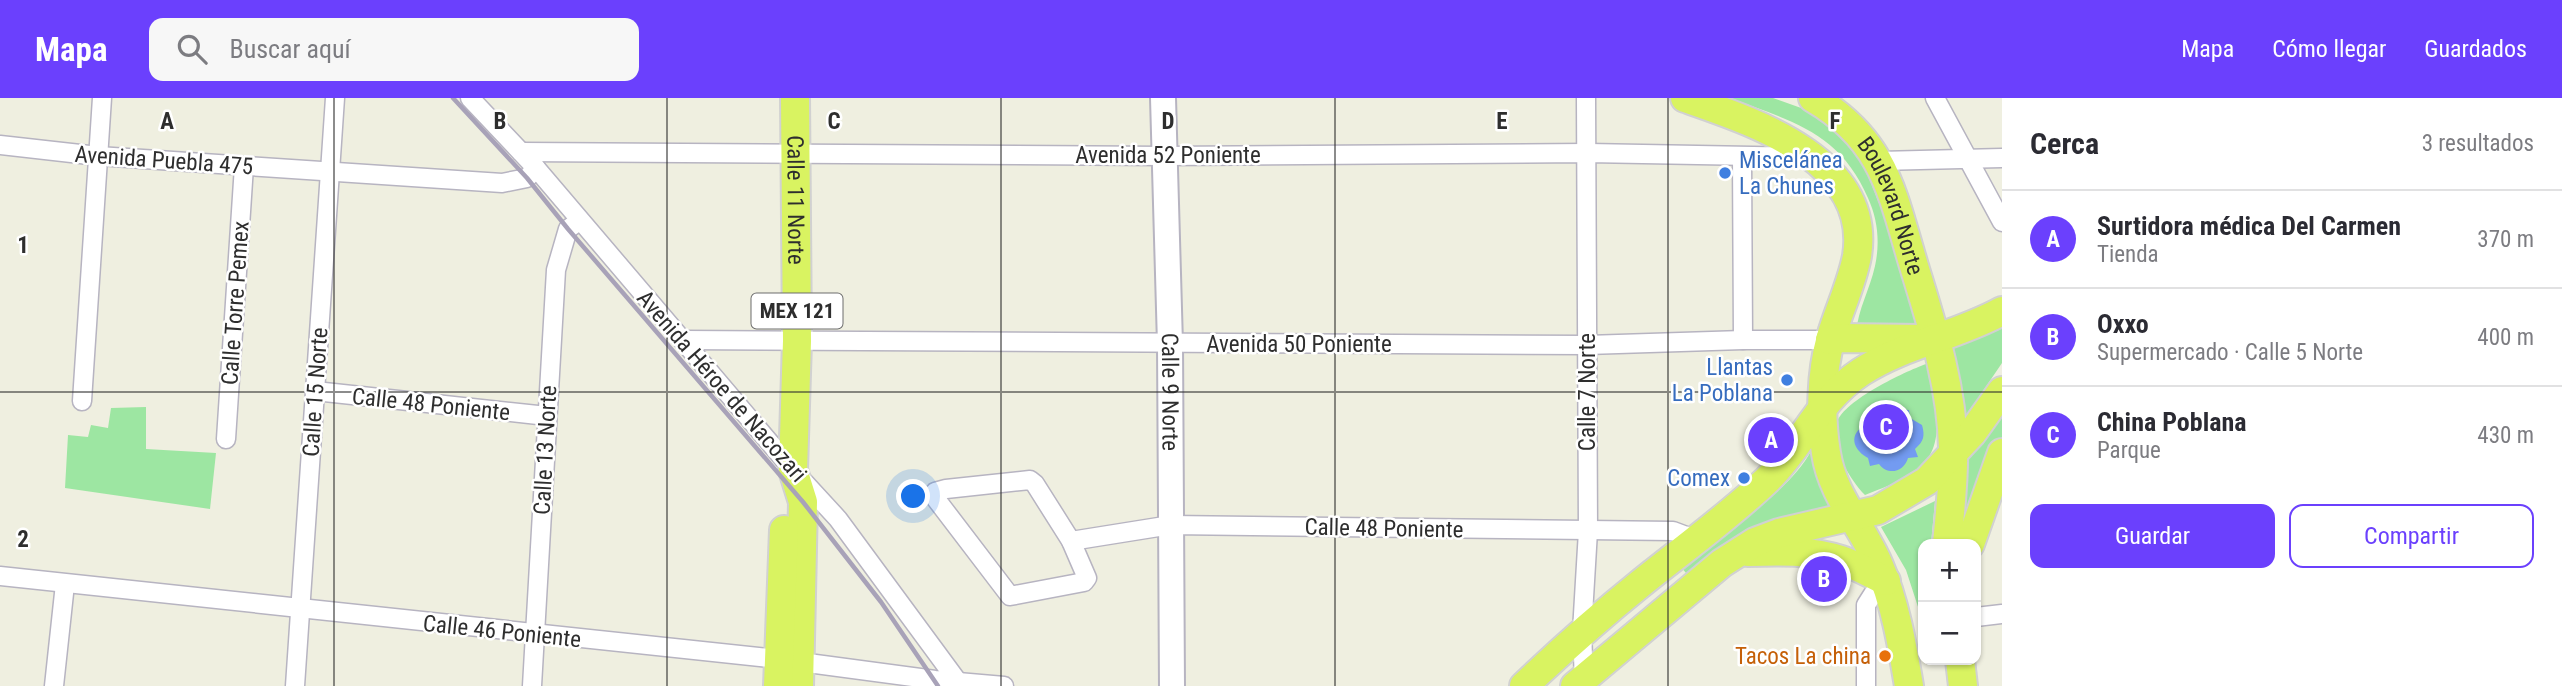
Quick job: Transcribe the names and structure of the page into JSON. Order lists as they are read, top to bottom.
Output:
{
  "streets": {
    "main road": [
      "Calle 11 Norte",
      "Boulevard Norte",
      "MEX 121",
      "Calle 9 Norte"
    ],
    "street": [
      "Avenida 52 Poniente",
      "Avenida Puebla 475",
      "Calle Torre Pemex",
      "Avenida 50 Poniente",
      "Avenida Héroe de Nacozari",
      "Calle 15 Norte",
      "Calle 7 Norte",
      "Calle 48 Poniente",
      "Calle 13 Norte",
      "Calle 46 Poniente"
    ]
  },
  "crossings": [
    ["Avenida 52 Poniente", "Calle 11 Norte"],
    ["Avenida 52 Poniente", "Boulevard Norte"],
    ["Avenida 52 Poniente", "Avenida Héroe de Nacozari"],
    ["Avenida 52 Poniente", "Calle 9 Norte"],
    ["Avenida 52 Poniente", "Calle 7 Norte"],
    ["Avenida Puebla 475", "Calle Torre Pemex"],
    ["Avenida Puebla 475", "Calle 15 Norte"],
    ["Calle 11 Norte", "Avenida 50 Poniente"],
    ["Calle 11 Norte", "Avenida Héroe de Nacozari"],
    ["Calle 11 Norte", "Calle 46 Poniente"],
    ["Boulevard Norte", "Avenida 50 Poniente"],
    ["Avenida 50 Poniente", "Avenida Héroe de Nacozari"],
    ["Avenida 50 Poniente", "Calle 9 Norte"],
    ["Avenida 50 Poniente", "Calle 7 Norte"],
    ["Avenida Héroe de Nacozari", "Calle 13 Norte"],
    ["Avenida Héroe de Nacozari", "Calle 46 Poniente"],
    ["Calle 15 Norte", "Calle 48 Poniente"],
    ["Calle 15 Norte", "Calle 46 Poniente"],
    ["Calle 9 Norte", "Calle 48 Poniente"],
    ["Calle 7 Norte", "Calle 48 Poniente"],
    ["Calle 48 Poniente", "Calle 13 Norte"],
    ["Calle 13 Norte", "Calle 46 Poniente"]
  ],
  "places": [
    "Miscelánea La Chunes",
    "Llantas La Poblana",
    "Comex",
    "Tacos La china"
  ],
  "page": {
    "header": "Mapa",
    "search": "Buscar aquí",
    "nav": ["Mapa", "Cómo llegar", "Guardados"],
    "heading": ["Cerca", "3 resultados"],
    "list": [
      {
        "mark": "A",
        "name": "Surtidora médica Del Carmen",
        "note": "Tienda",
        "value": "370 m"
      },
      {
        "mark": "B",
        "name": "Oxxo",
        "note": "Supermercado · Calle 5 Norte",
        "value": "400 m"
      },
      {
        "mark": "C",
        "name": "China Poblana",
        "note": "Parque",
        "value": "430 m"
      }
    ],
    "pins": ["C", "A", "B"],
    "buttons": ["Guardar", "Compartir"],
    "map_buttons": ["+", "−"]
  },
  "grid": {
    "columns": [
      "A",
      "B",
      "C",
      "D",
      "E",
      "F"
    ],
    "rows": ["1", "2"]
  }
}
